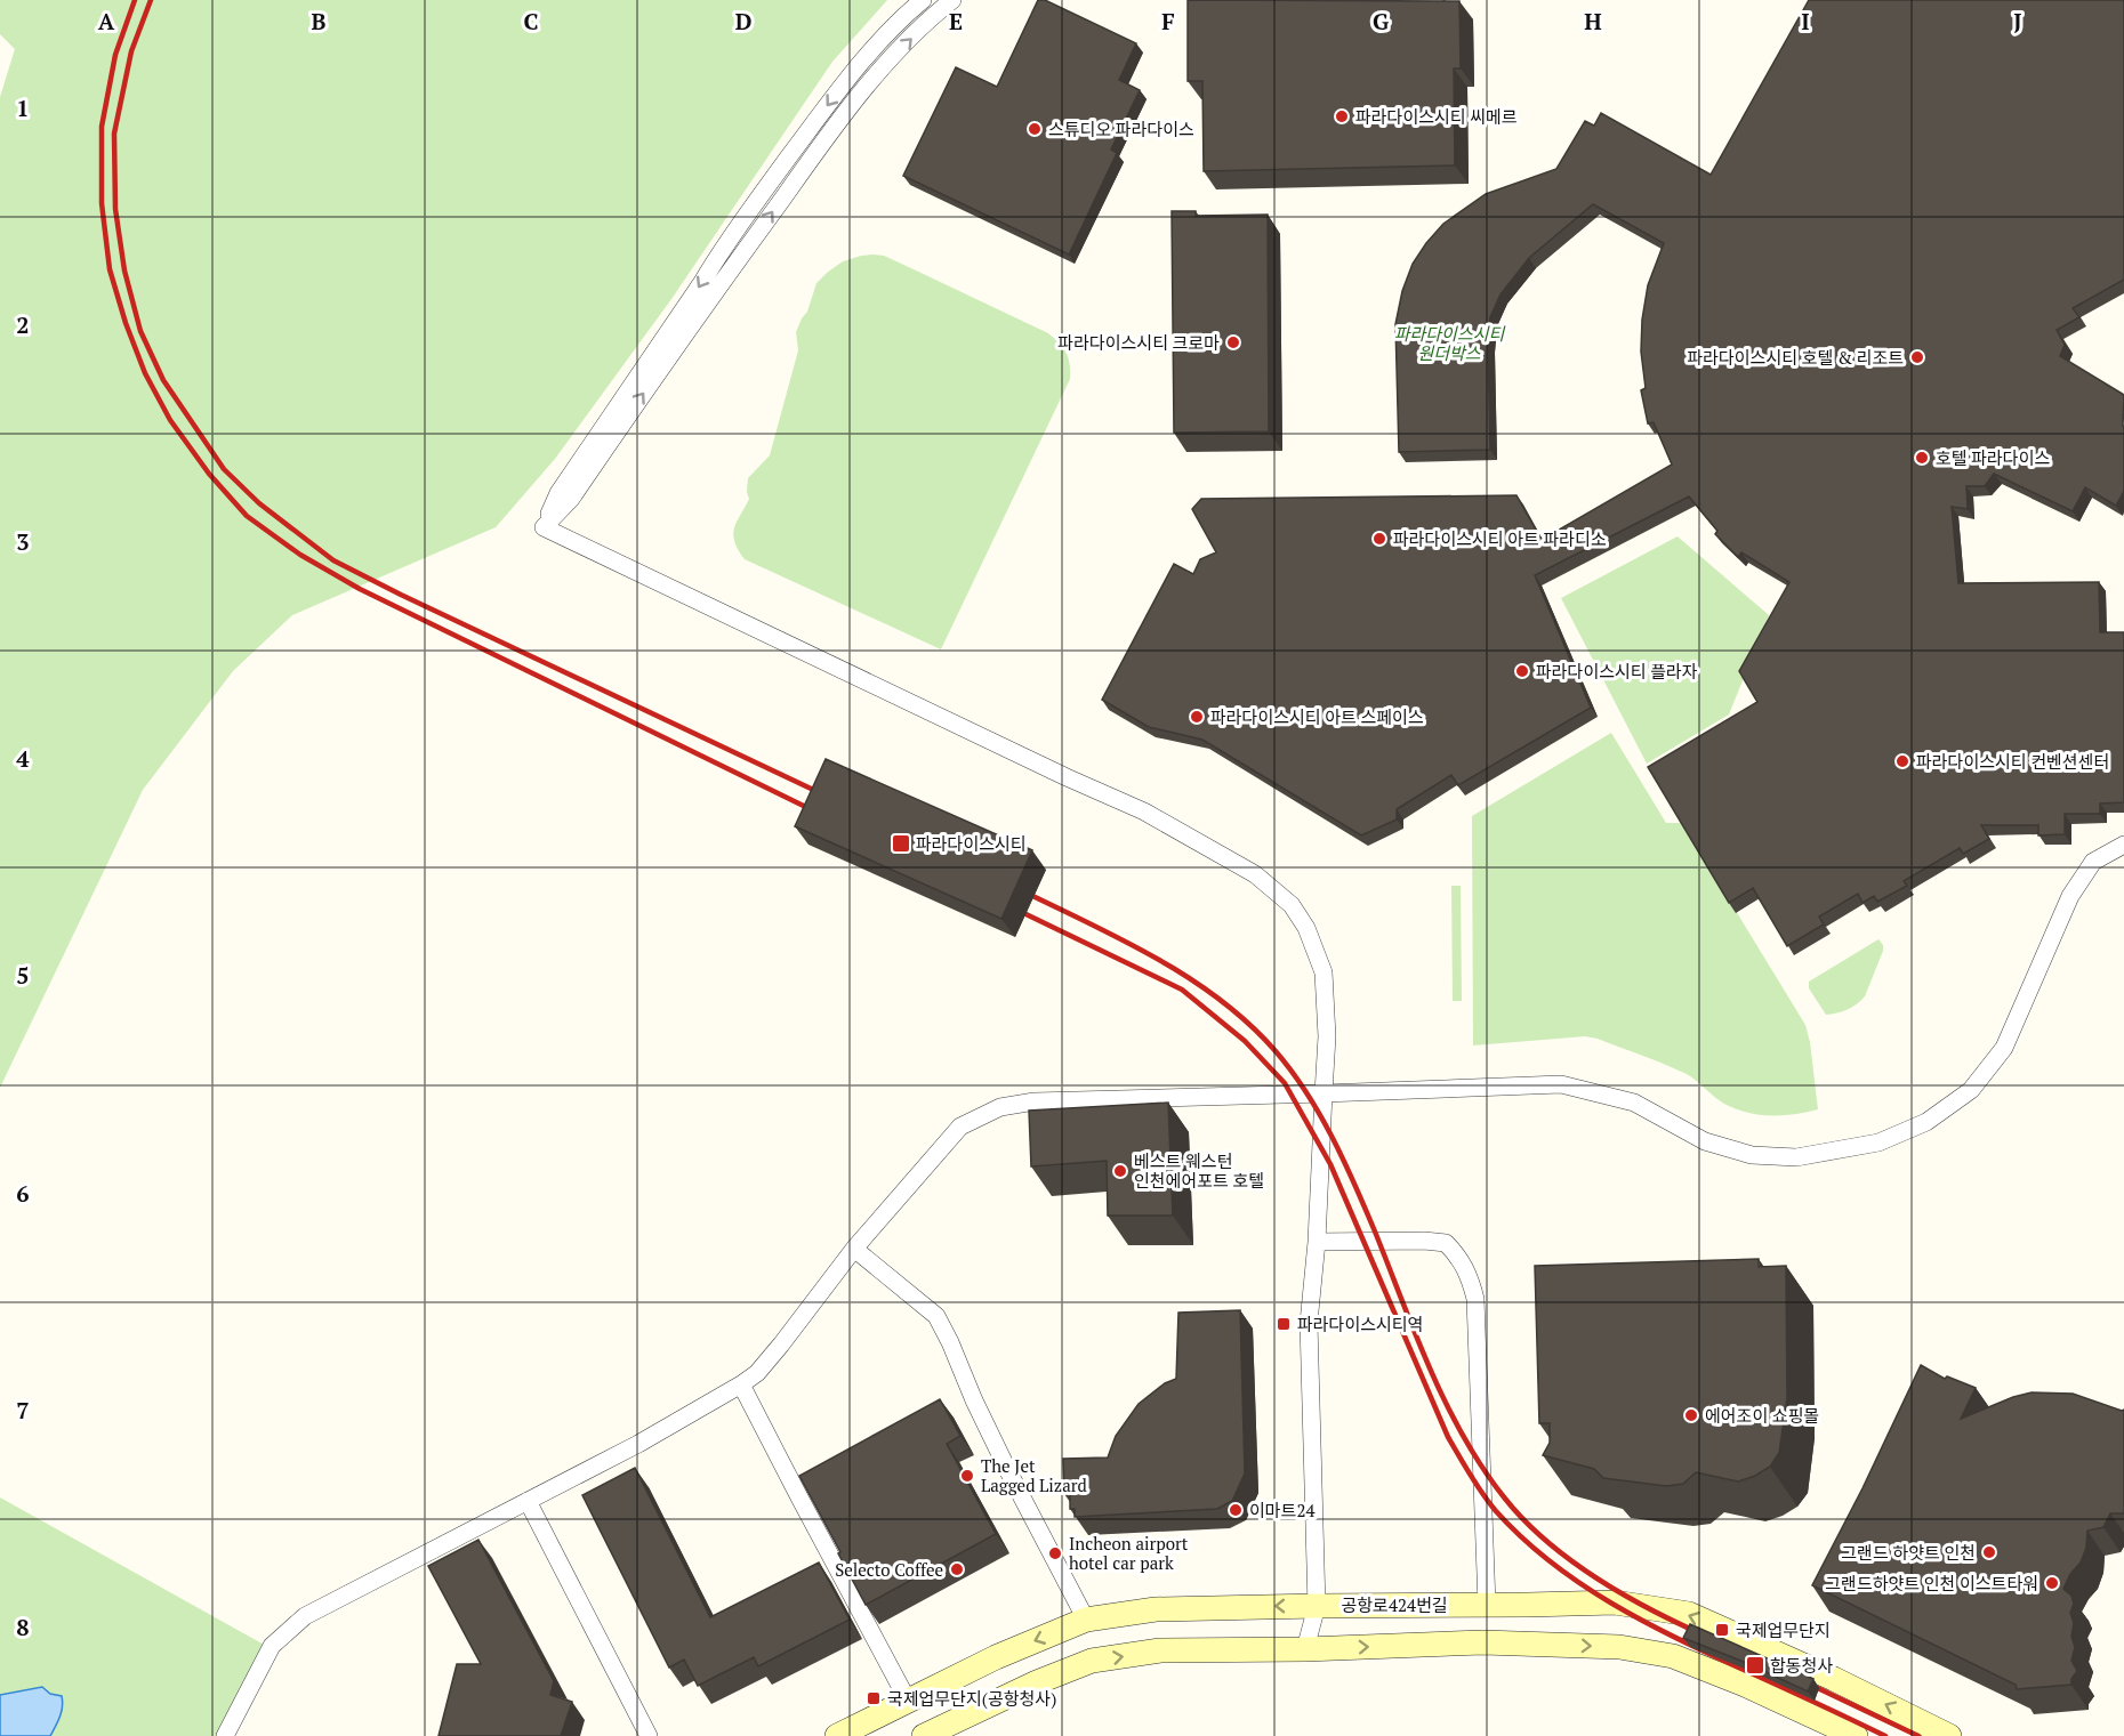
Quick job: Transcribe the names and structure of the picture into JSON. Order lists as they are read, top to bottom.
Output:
{
  "streets": {
    "street": ["공항로424번길"]
  },
  "parks": ["파라다이스시티 원더박스"],
  "places": {
    "other": [
      "파라다이스시티 씨메르",
      "스튜디오 파라다이스",
      "파라다이스시티 크로마",
      "파라다이스시티 호텔 & 리조트",
      "호텔 파라다이스",
      "파라다이스시티 아트 파라디소",
      "파라다이스시티 플라자",
      "파라다이스시티 아트 스페이스",
      "파라다이스시티 컨벤션센터",
      "베스트 웨스턴 인천에어포트 호텔",
      "에어조이 쇼핑몰",
      "The Jet Lagged Lizard",
      "이마트24",
      "그랜드 하얏트 인천",
      "Incheon airport hotel car park",
      "Selecto Coffee",
      "그랜드하얏트 인천 이스트타워"
    ],
    "transit": [
      "파라다이스시티",
      "파라다이스시티역",
      "국제업무단지",
      "합동청사",
      "국제업무단지(공항청사)"
    ]
  },
  "grid": {
    "columns": [
      "A",
      "B",
      "C",
      "D",
      "E",
      "F",
      "G",
      "H",
      "I",
      "J"
    ],
    "rows": [
      "1",
      "2",
      "3",
      "4",
      "5",
      "6",
      "7",
      "8"
    ]
  }
}
